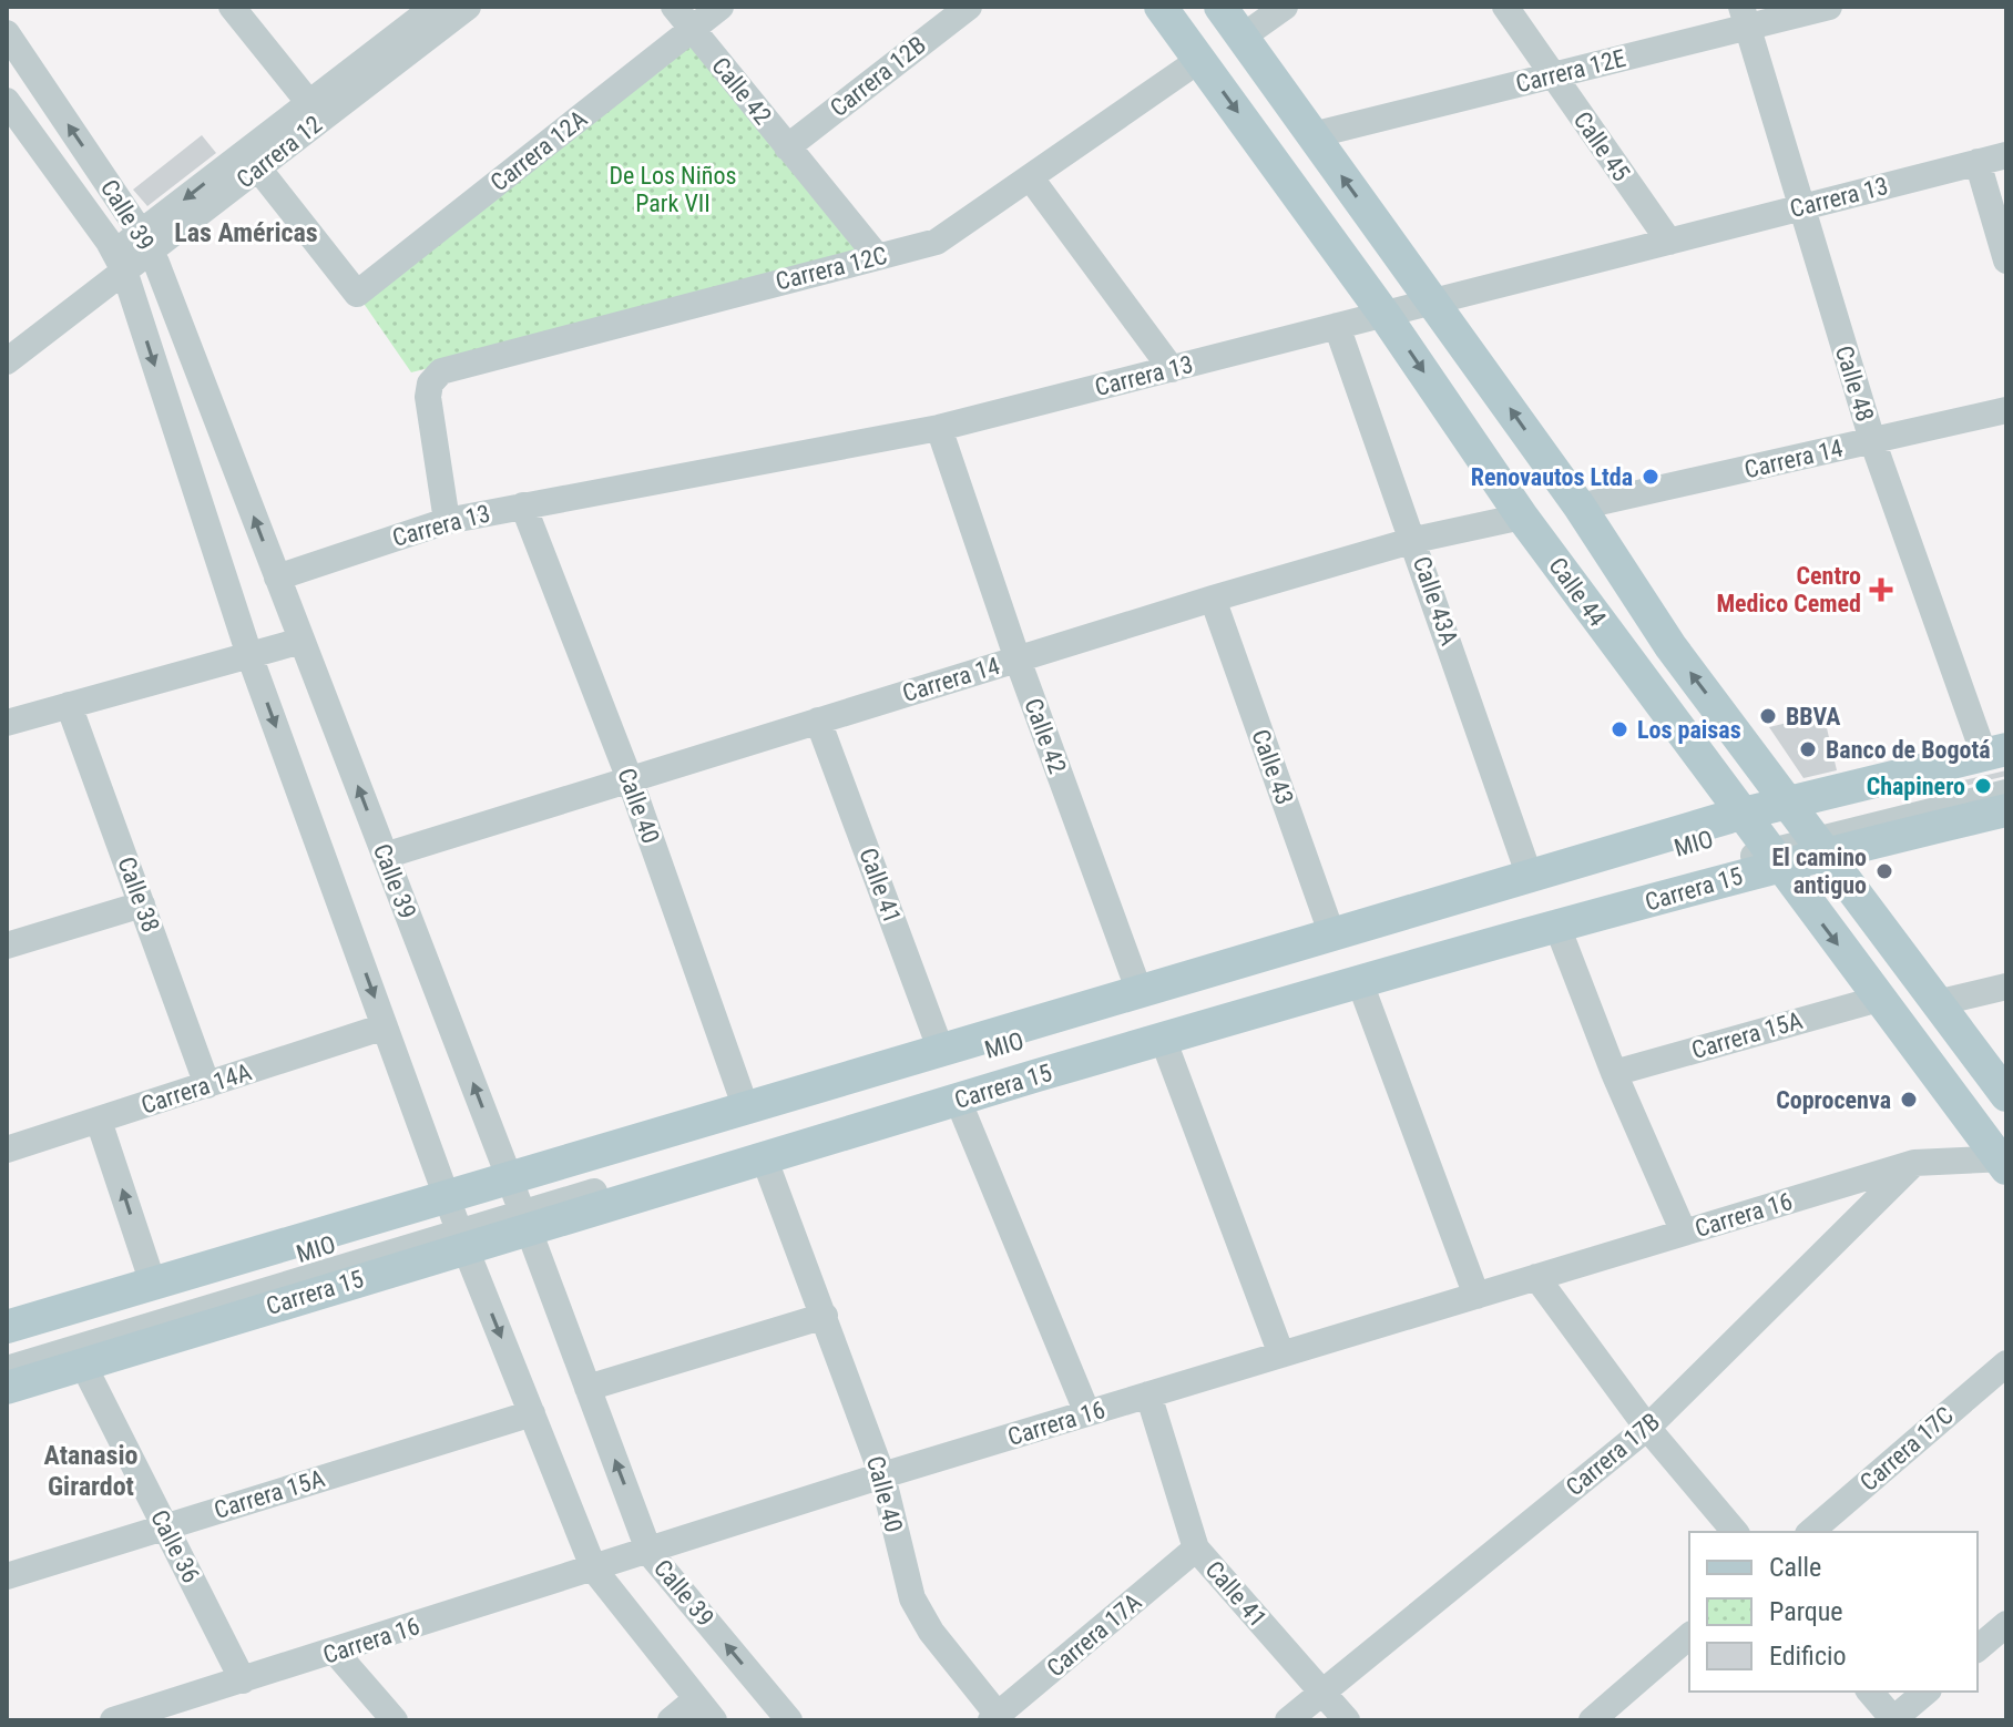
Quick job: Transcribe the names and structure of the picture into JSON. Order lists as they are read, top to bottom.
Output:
{
  "streets": {
    "main road": ["Calle 44", "Carrera 15"],
    "street": [
      "Carrera 12E",
      "Carrera 12B",
      "Calle 42",
      "Calle 45",
      "Carrera 12A",
      "Carrera 12",
      "Carrera 13",
      "Calle 39",
      "Carrera 12C",
      "Calle 48",
      "Carrera 14",
      "Calle 43A",
      "Calle 43",
      "Calle 40",
      "MIO",
      "Calle 41",
      "Calle 38",
      "Carrera 15A",
      "Carrera 14A",
      "Carrera 16",
      "Carrera 17C",
      "Carrera 17B",
      "Calle 36",
      "Carrera 17A"
    ]
  },
  "crossings": [
    ["Carrera 12E", "Calle 45"],
    ["Carrera 12E", "Calle 48"],
    ["Carrera 12E", "Calle 44"],
    ["Carrera 12B", "Calle 42"],
    ["Calle 42", "Carrera 12A"],
    ["Calle 42", "Carrera 13"],
    ["Calle 42", "Carrera 12C"],
    ["Calle 42", "Carrera 14"],
    ["Calle 42", "Carrera 15"],
    ["Calle 45", "Carrera 13"],
    ["Carrera 12A", "Carrera 12"],
    ["Carrera 12", "Calle 39"],
    ["Carrera 13", "Calle 39"],
    ["Carrera 13", "Carrera 12C"],
    ["Carrera 13", "Calle 48"],
    ["Carrera 13", "Calle 44"],
    ["Carrera 13", "Calle 43A"],
    ["Carrera 13", "Calle 40"],
    ["Calle 39", "Carrera 14"],
    ["Calle 39", "MIO"],
    ["Calle 39", "Carrera 15"],
    ["Calle 39", "Carrera 15A"],
    ["Calle 39", "Carrera 14A"],
    ["Calle 39", "Carrera 16"],
    ["Carrera 12C", "Calle 44"],
    ["Calle 48", "Carrera 14"],
    ["Calle 48", "Carrera 15"],
    ["Carrera 14", "Calle 44"],
    ["Carrera 14", "Calle 43A"],
    ["Carrera 14", "Calle 43"],
    ["Carrera 14", "Calle 40"],
    ["Carrera 14", "Calle 41"],
    ["Calle 44", "MIO"],
    ["Calle 44", "Carrera 15"],
    ["Calle 44", "Carrera 15A"],
    ["Calle 44", "Carrera 16"],
    ["Calle 43A", "Carrera 15"],
    ["Calle 43", "Carrera 15"],
    ["Calle 40", "Carrera 15"],
    ["Calle 40", "Carrera 16"],
    ["Calle 40", "Carrera 17A"],
    ["MIO", "Carrera 15"],
    ["Calle 41", "Carrera 15"],
    ["Calle 41", "Carrera 16"],
    ["Calle 41", "Carrera 17B"],
    ["Calle 41", "Carrera 17A"],
    ["Carrera 15", "Calle 36"],
    ["Calle 38", "Carrera 14A"],
    ["Carrera 15A", "Calle 36"],
    ["Carrera 16", "Carrera 17B"],
    ["Carrera 16", "Calle 36"]
  ],
  "districts": ["Las Américas", "Atanasio Girardot"],
  "parks": ["De Los Niños Park VII"],
  "places": {
    "other": [
      "Renovautos Ltda",
      "BBVA",
      "Los paisas",
      "Banco de Bogotá",
      "Chapinero",
      "El camino antiguo",
      "Coprocenva"
    ],
    "health": ["Centro Medico Cemed"]
  },
  "legend": ["Calle", "Parque", "Edificio"]
}
